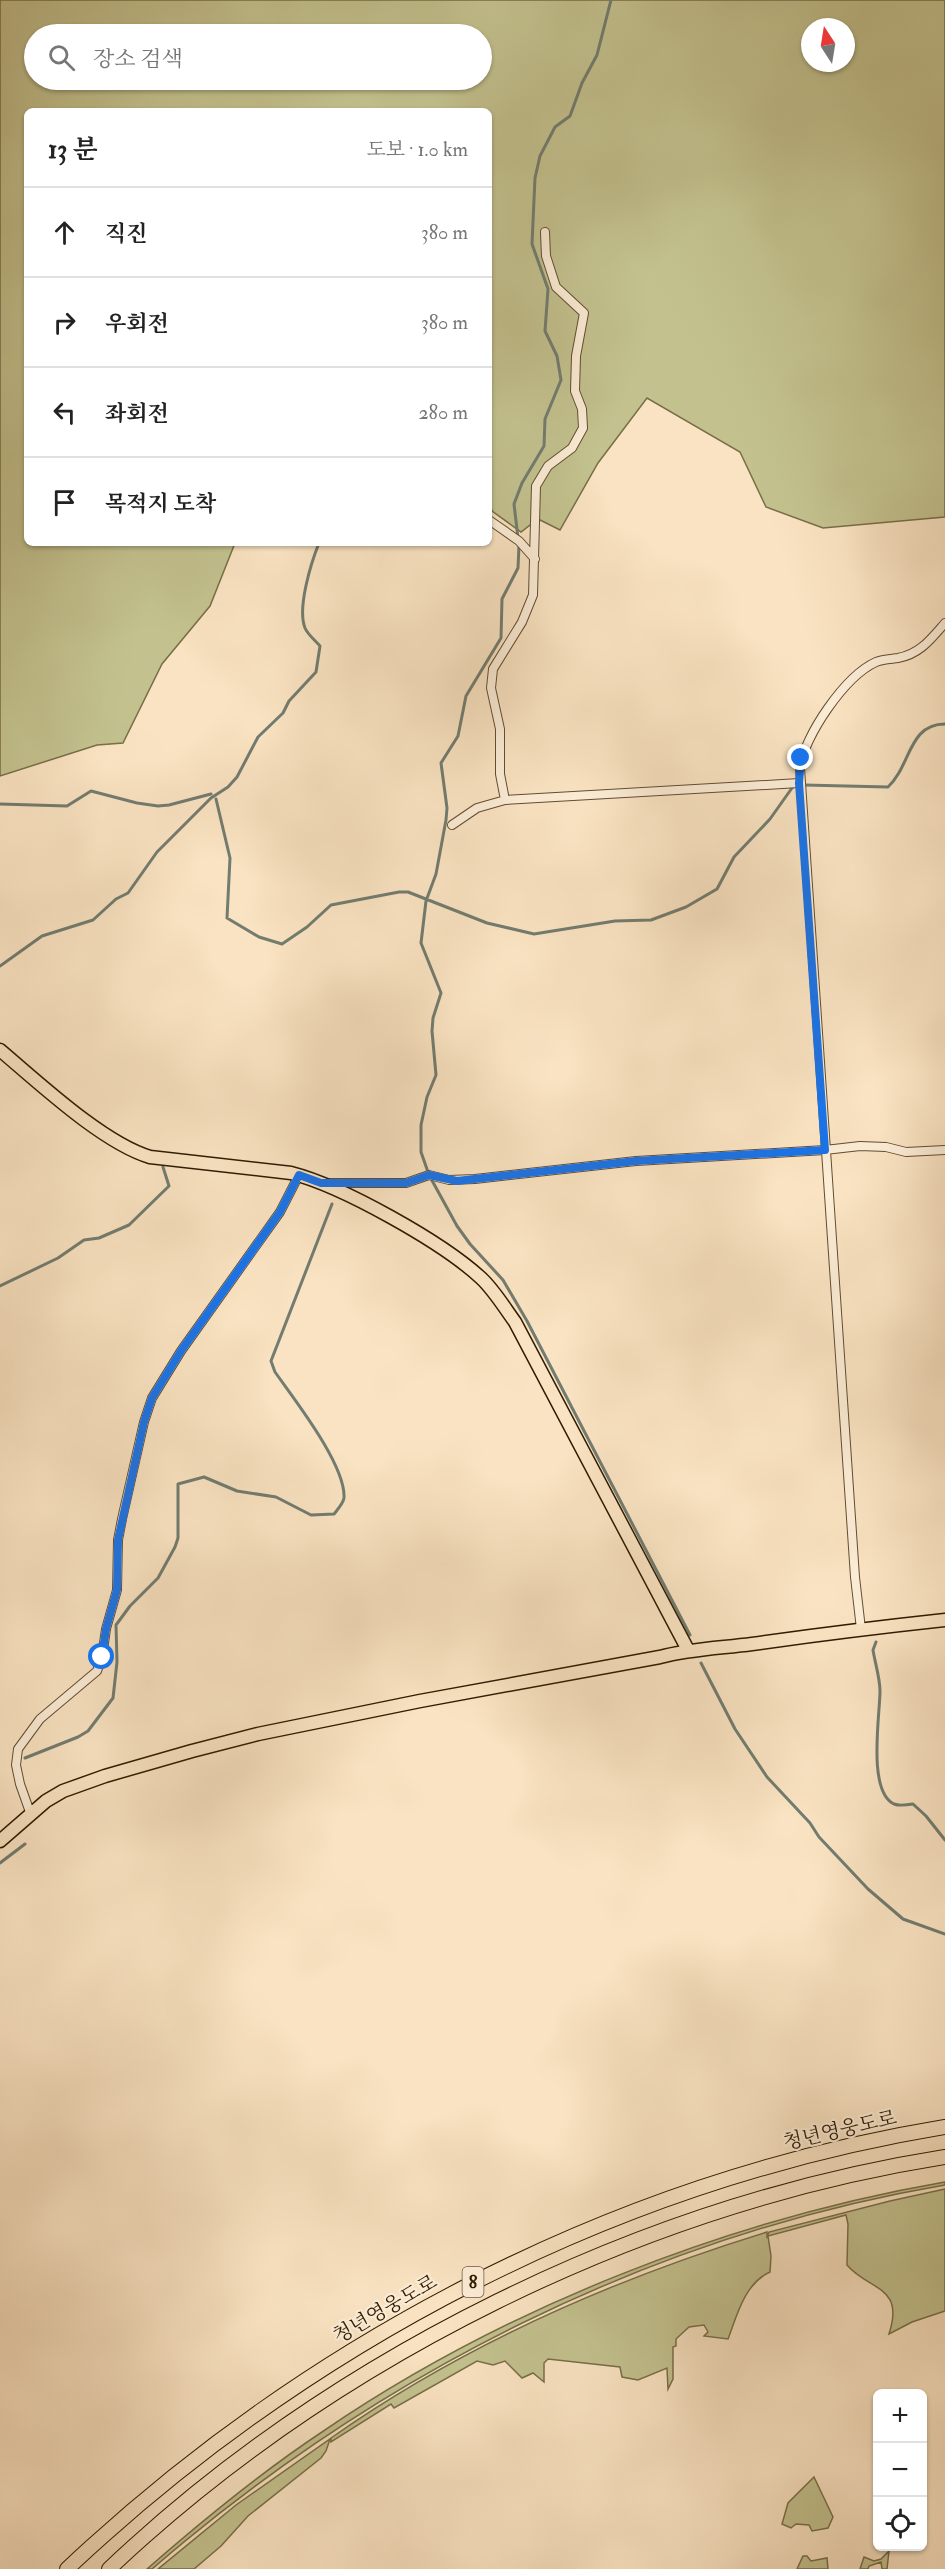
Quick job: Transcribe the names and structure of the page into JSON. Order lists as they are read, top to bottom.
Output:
{
  "streets": {
    "highway": ["청년영웅도로", "8"]
  },
  "north": "top",
  "page": {
    "search": "장소 검색",
    "heading": ["13 분", "도보 · 1.0 km"],
    "list": [
      ["직진", "380 m"],
      ["우회전", "380 m"],
      ["좌회전", "280 m"],
      "목적지 도착"
    ],
    "map_buttons": ["+", "−"]
  }
}
